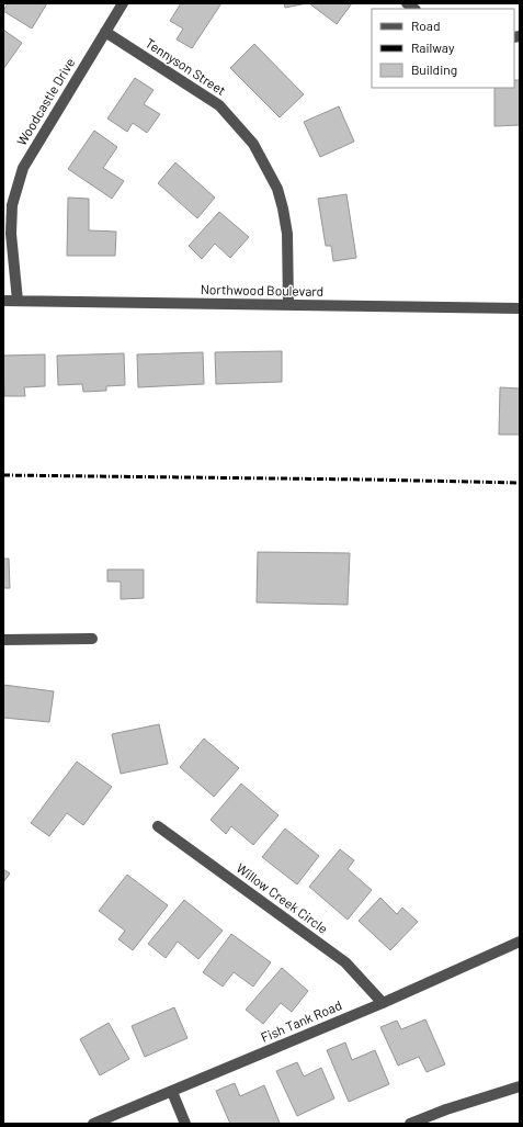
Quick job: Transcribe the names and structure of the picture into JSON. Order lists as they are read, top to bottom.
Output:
{
  "streets": {
    "street": [
      "Tennyson Street",
      "Woodcastle Drive",
      "Northwood Boulevard",
      "Willow Creek Circle",
      "Fish Tank Road"
    ]
  },
  "crossings": [
    ["Tennyson Street", "Woodcastle Drive"],
    ["Tennyson Street", "Northwood Boulevard"],
    ["Woodcastle Drive", "Northwood Boulevard"],
    ["Willow Creek Circle", "Fish Tank Road"]
  ],
  "legend": ["Road", "Railway", "Building"]
}
